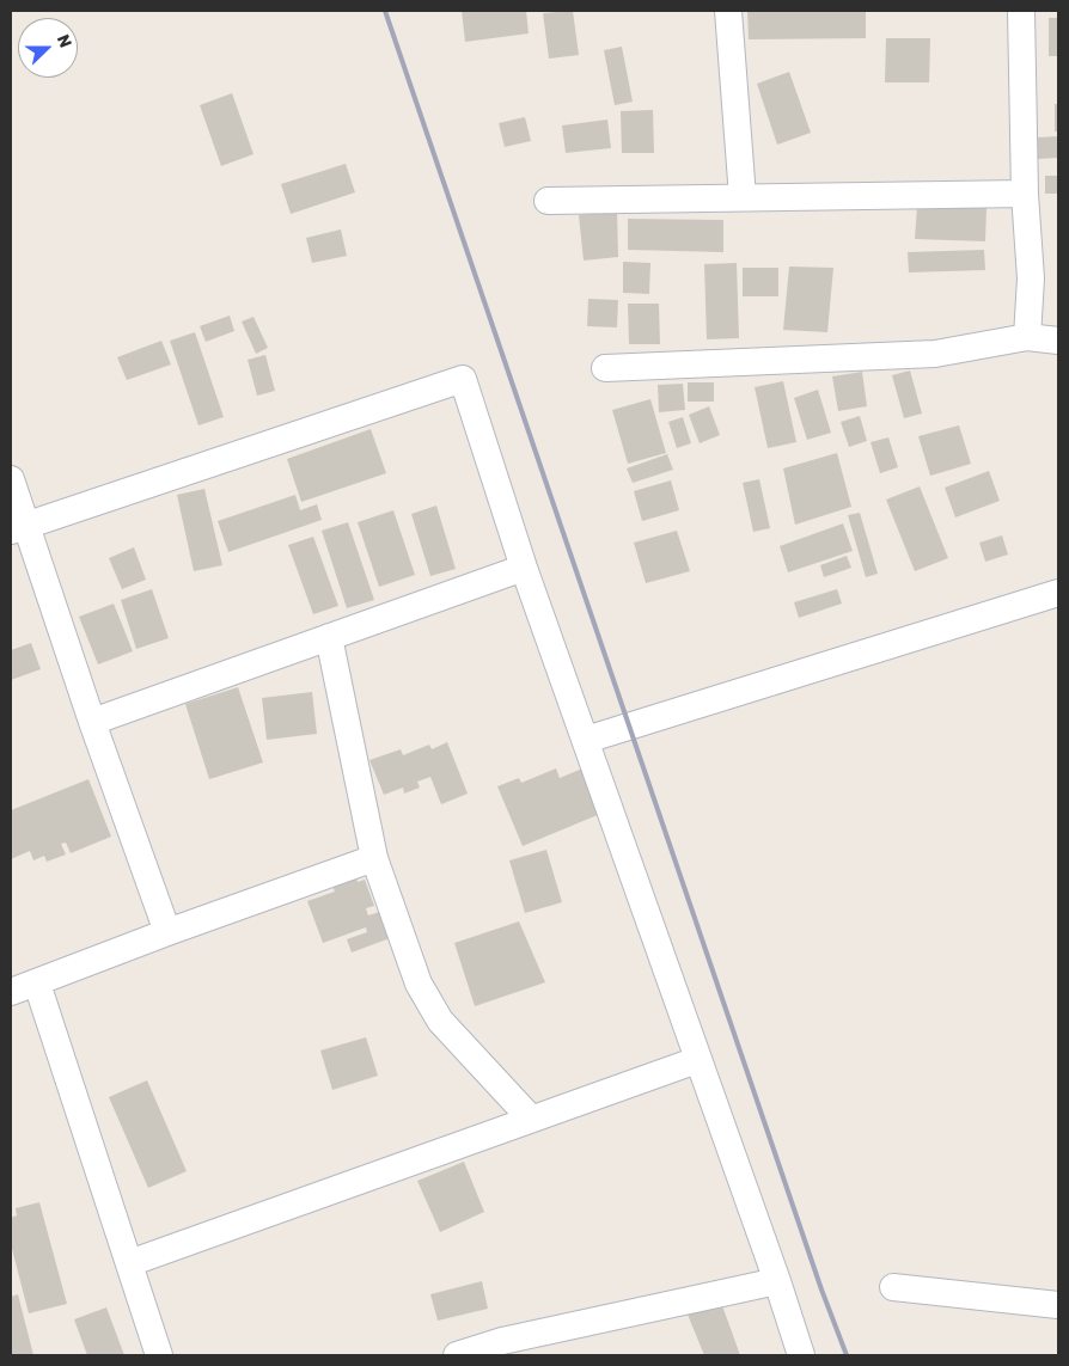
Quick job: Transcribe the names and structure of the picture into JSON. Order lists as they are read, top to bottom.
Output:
{
  "north": "right"
}
